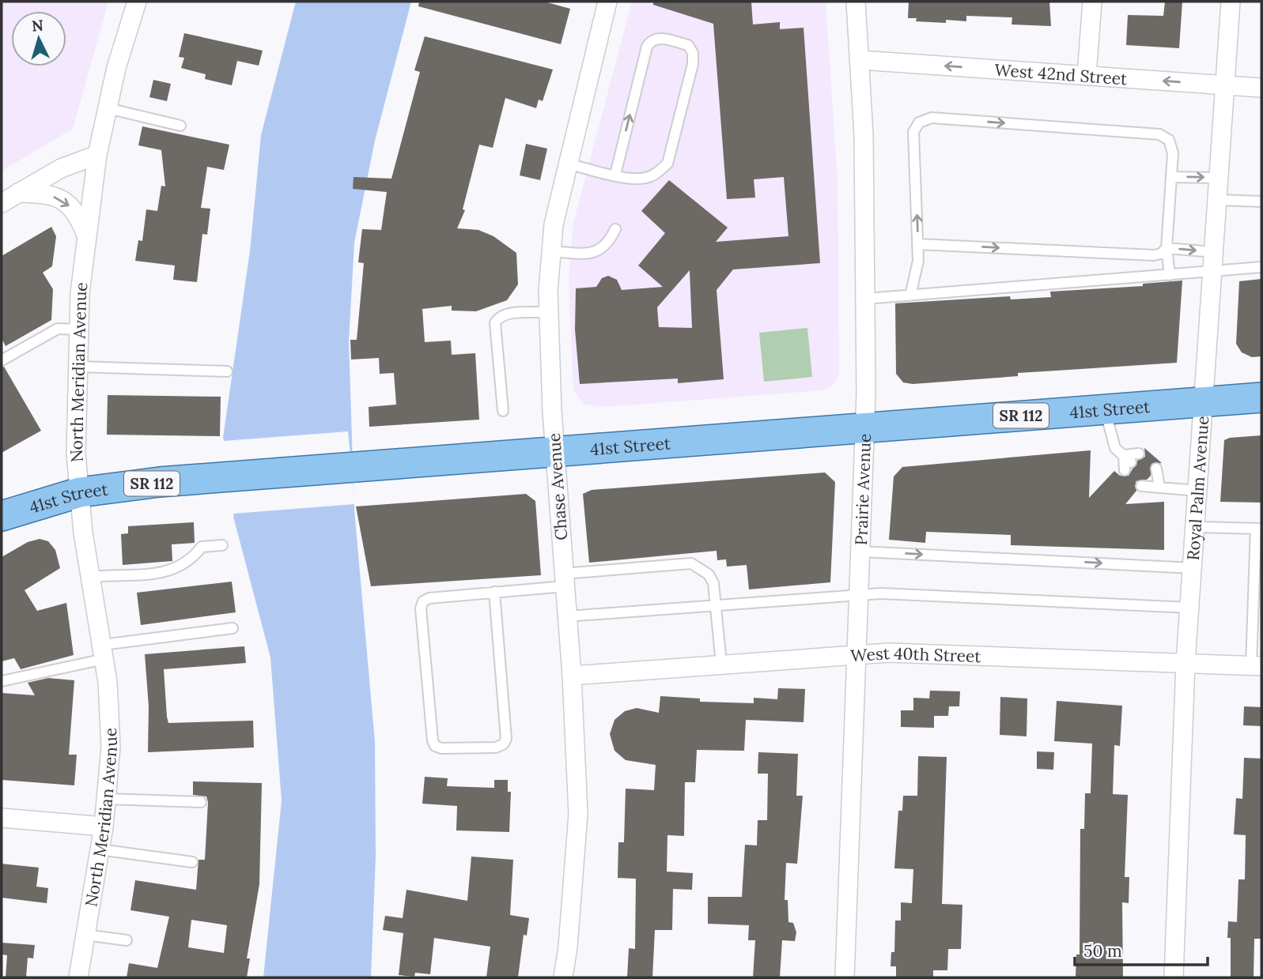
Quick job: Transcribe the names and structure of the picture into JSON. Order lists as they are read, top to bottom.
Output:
{
  "streets": {
    "main road": ["41st Street", "SR 112"],
    "street": [
      "West 42nd Street",
      "North Meridian Avenue",
      "Chase Avenue",
      "Prairie Avenue",
      "Royal Palm Avenue",
      "West 40th Street"
    ]
  },
  "crossings": [
    ["West 42nd Street", "Prairie Avenue"],
    ["West 42nd Street", "Royal Palm Avenue"],
    ["North Meridian Avenue", "41st Street"],
    ["41st Street", "Chase Avenue"],
    ["41st Street", "Prairie Avenue"],
    ["41st Street", "Royal Palm Avenue"],
    ["Chase Avenue", "West 40th Street"],
    ["Prairie Avenue", "West 40th Street"],
    ["Royal Palm Avenue", "West 40th Street"]
  ],
  "one_way": ["West 42nd Street"],
  "scale_bar": "50 m",
  "north": "top"
}
